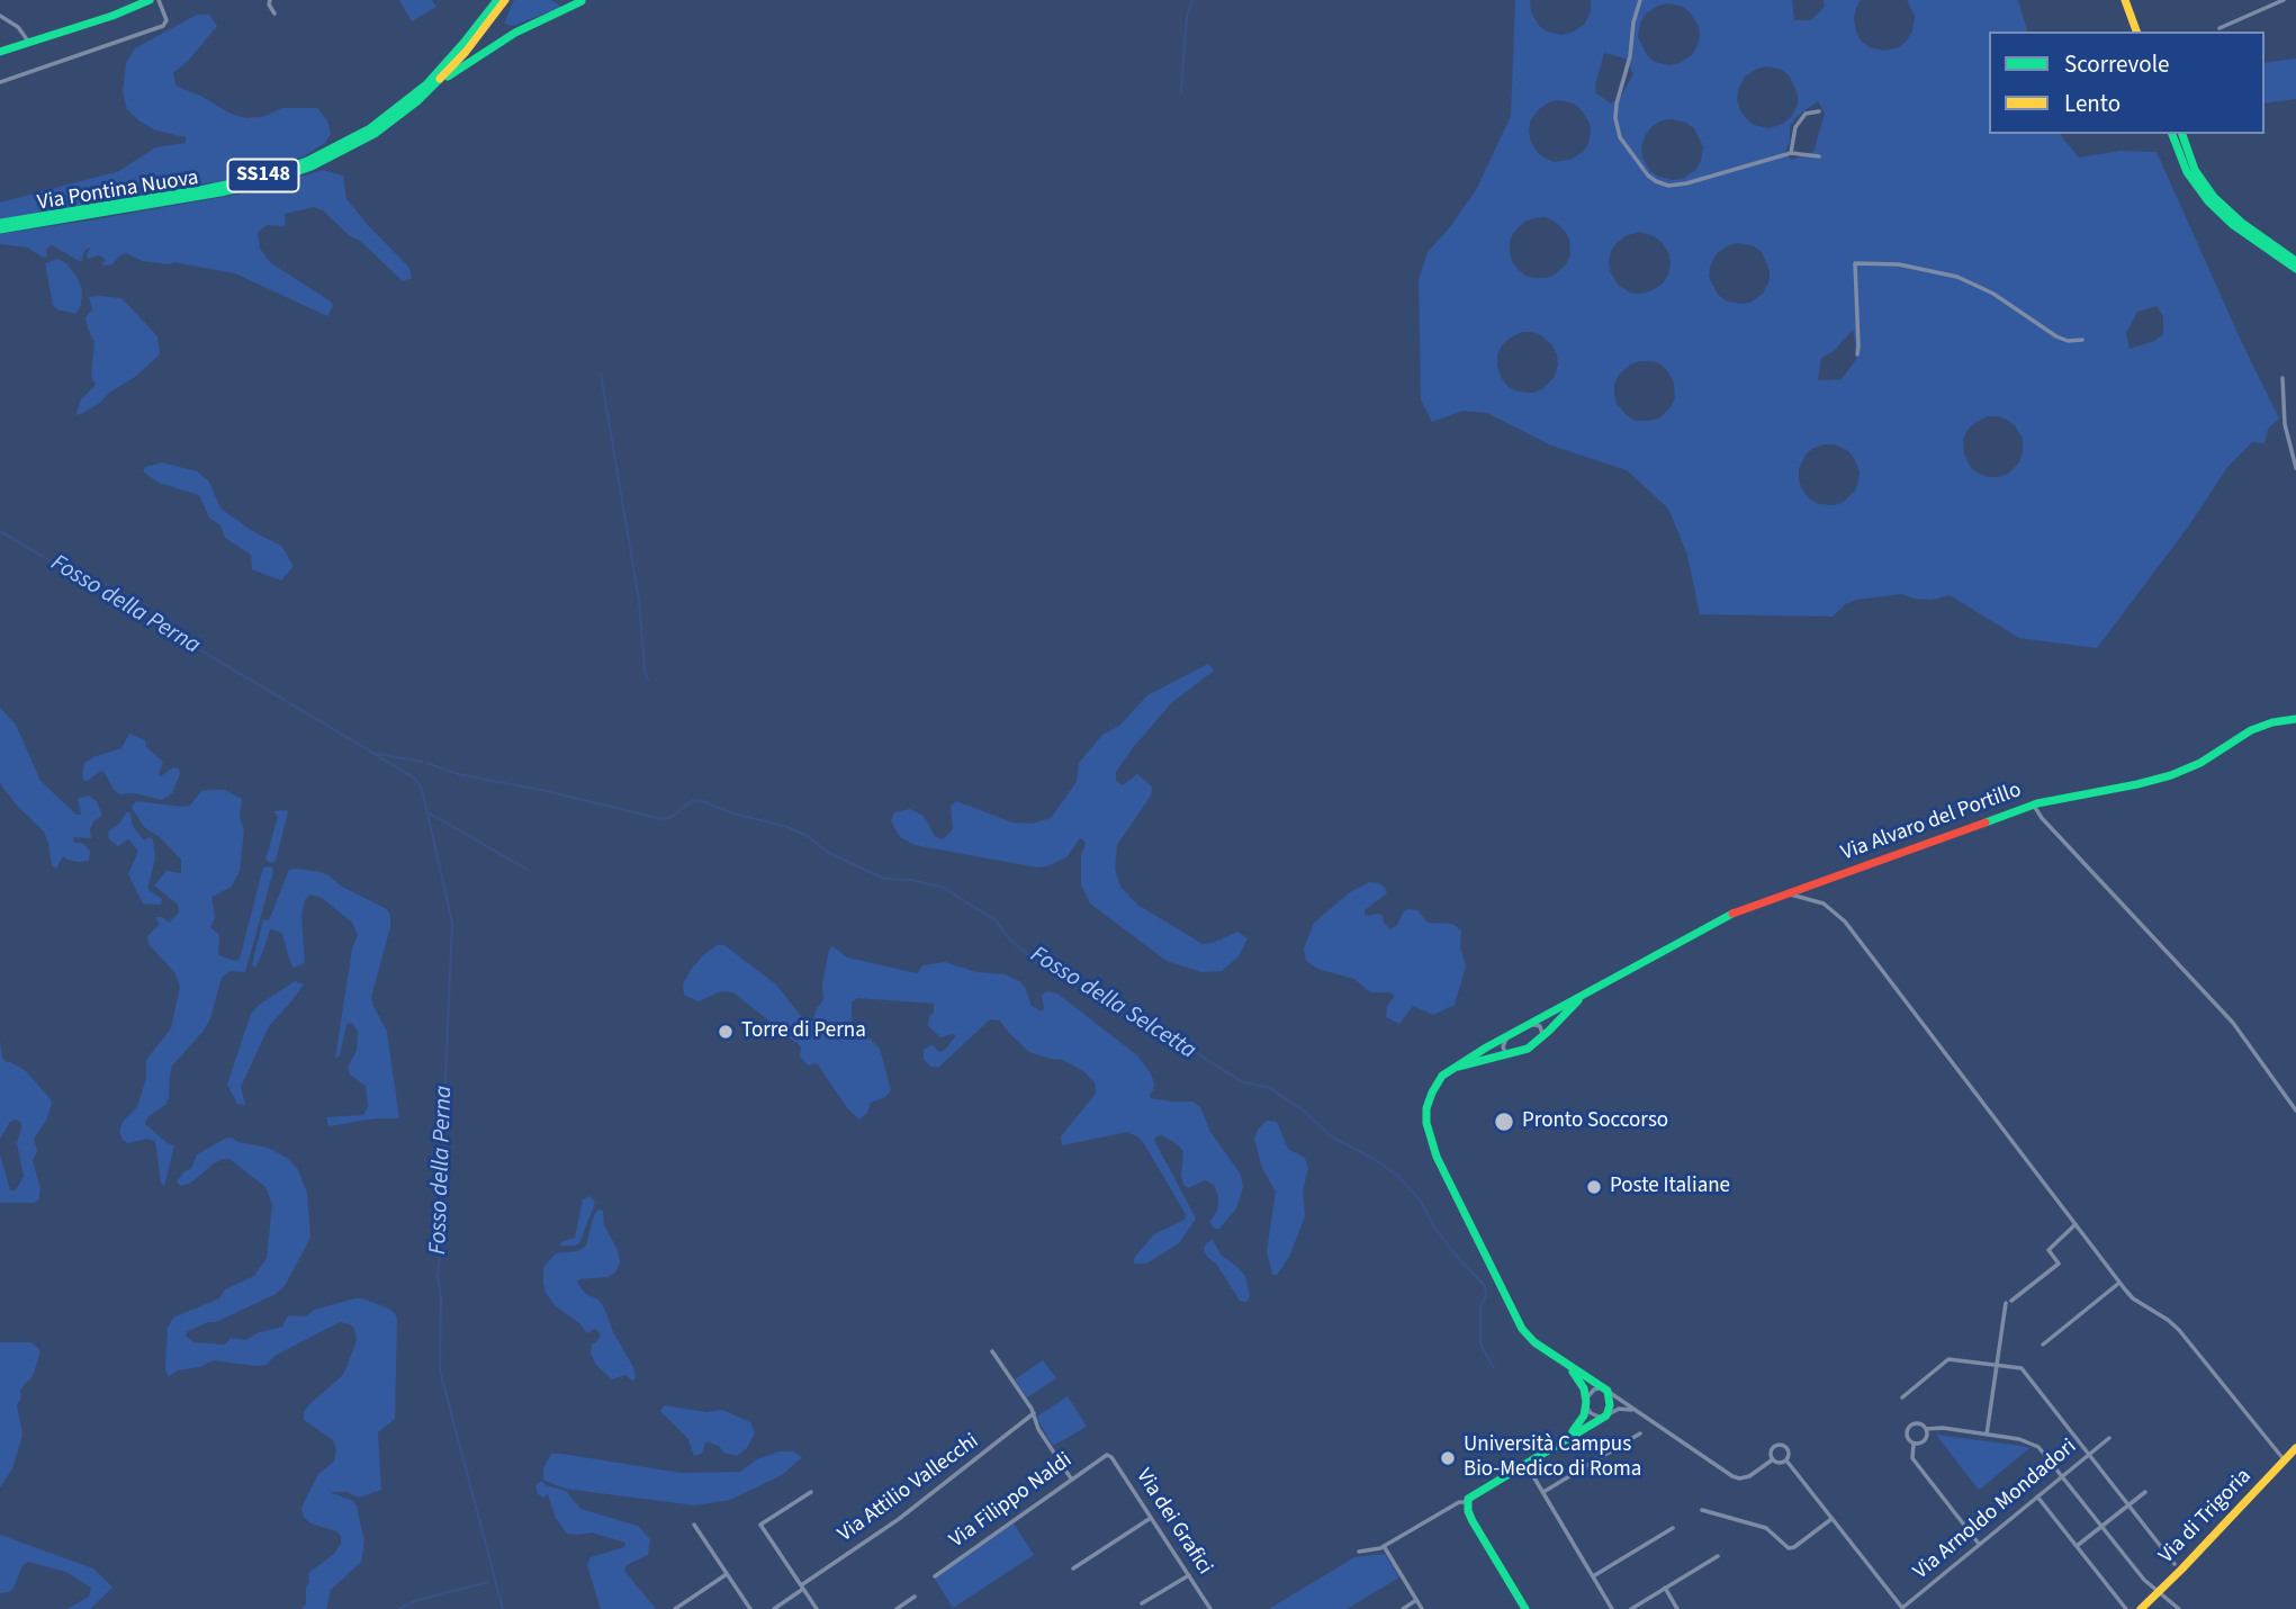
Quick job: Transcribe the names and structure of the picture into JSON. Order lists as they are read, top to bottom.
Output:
{
  "streets": {
    "main road": [
      "SS148",
      "Via Pontina Nuova",
      "Via Alvaro del Portillo",
      "Via di Trigoria"
    ],
    "street": [
      "Via Attilio Vallecchi",
      "Via Filippo Naldi",
      "Via Arnoldo Mondadori",
      "Via dei Grafici"
    ]
  },
  "crossings": [
    ["Via Filippo Naldi", "Via dei Grafici"]
  ],
  "water": ["Fosso della Perna", "Fosso della Selcetta"],
  "places": [
    "Torre di Perna",
    "Pronto Soccorso",
    "Poste Italiane",
    "Università Campus Bio-Medico di Roma"
  ],
  "legend": ["Scorrevole", "Lento"]
}
